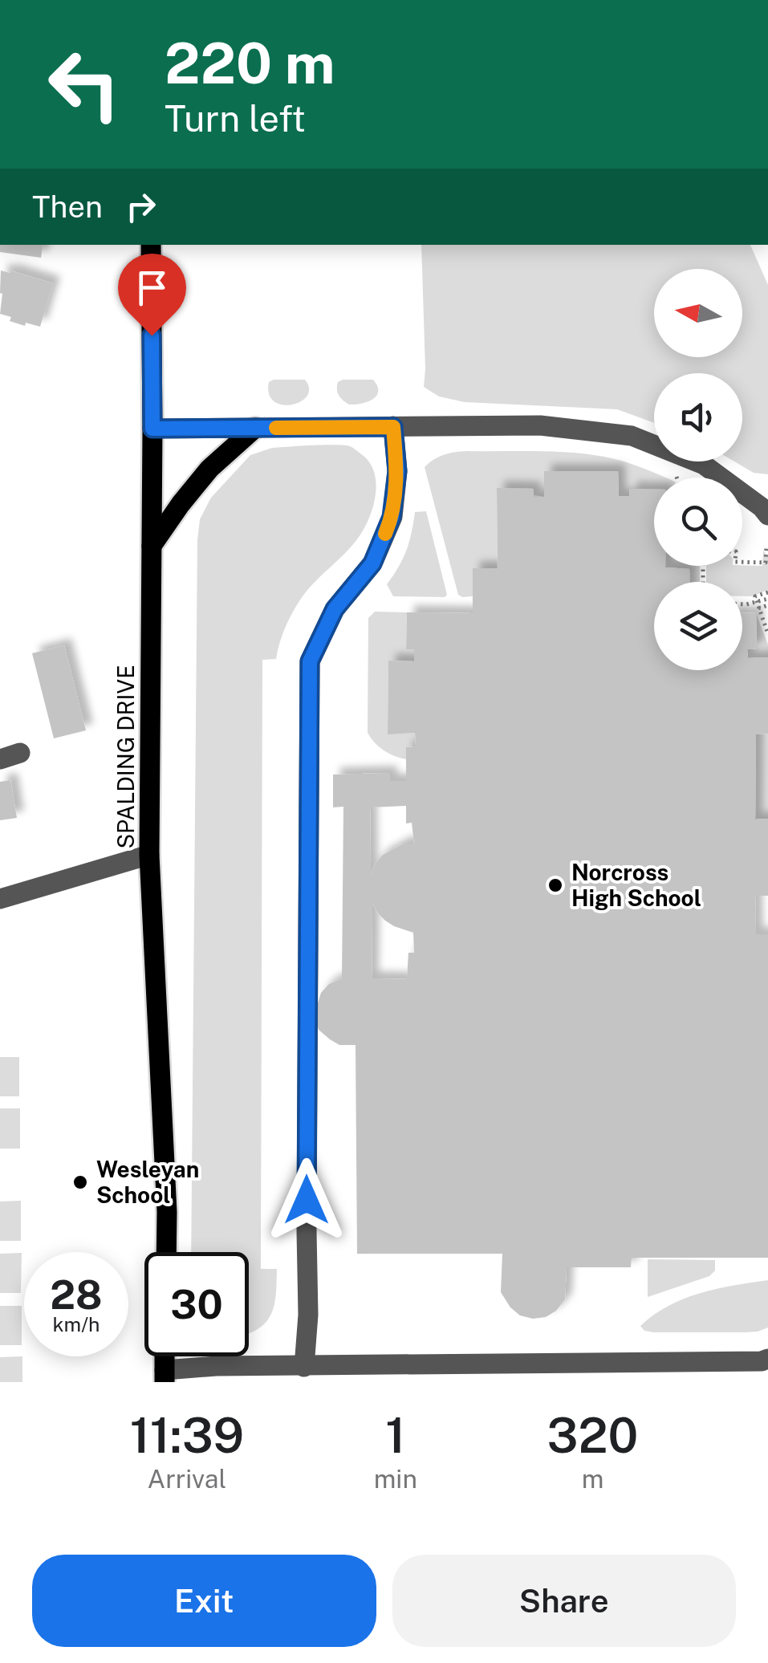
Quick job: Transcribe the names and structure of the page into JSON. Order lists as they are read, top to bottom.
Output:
{
  "streets": {
    "main road": ["SPALDING DRIVE"]
  },
  "places": ["Norcross High School", "Wesleyan School"],
  "north": "left",
  "page": {
    "turn": ["220 m", "Turn left"],
    "then": "Then",
    "speed": "28 km/h",
    "limit": "30",
    "eta": [
      "11:39",
      "Arrival",
      "1",
      "min",
      "320",
      "m"
    ],
    "buttons": ["Exit", "Share"]
  }
}
